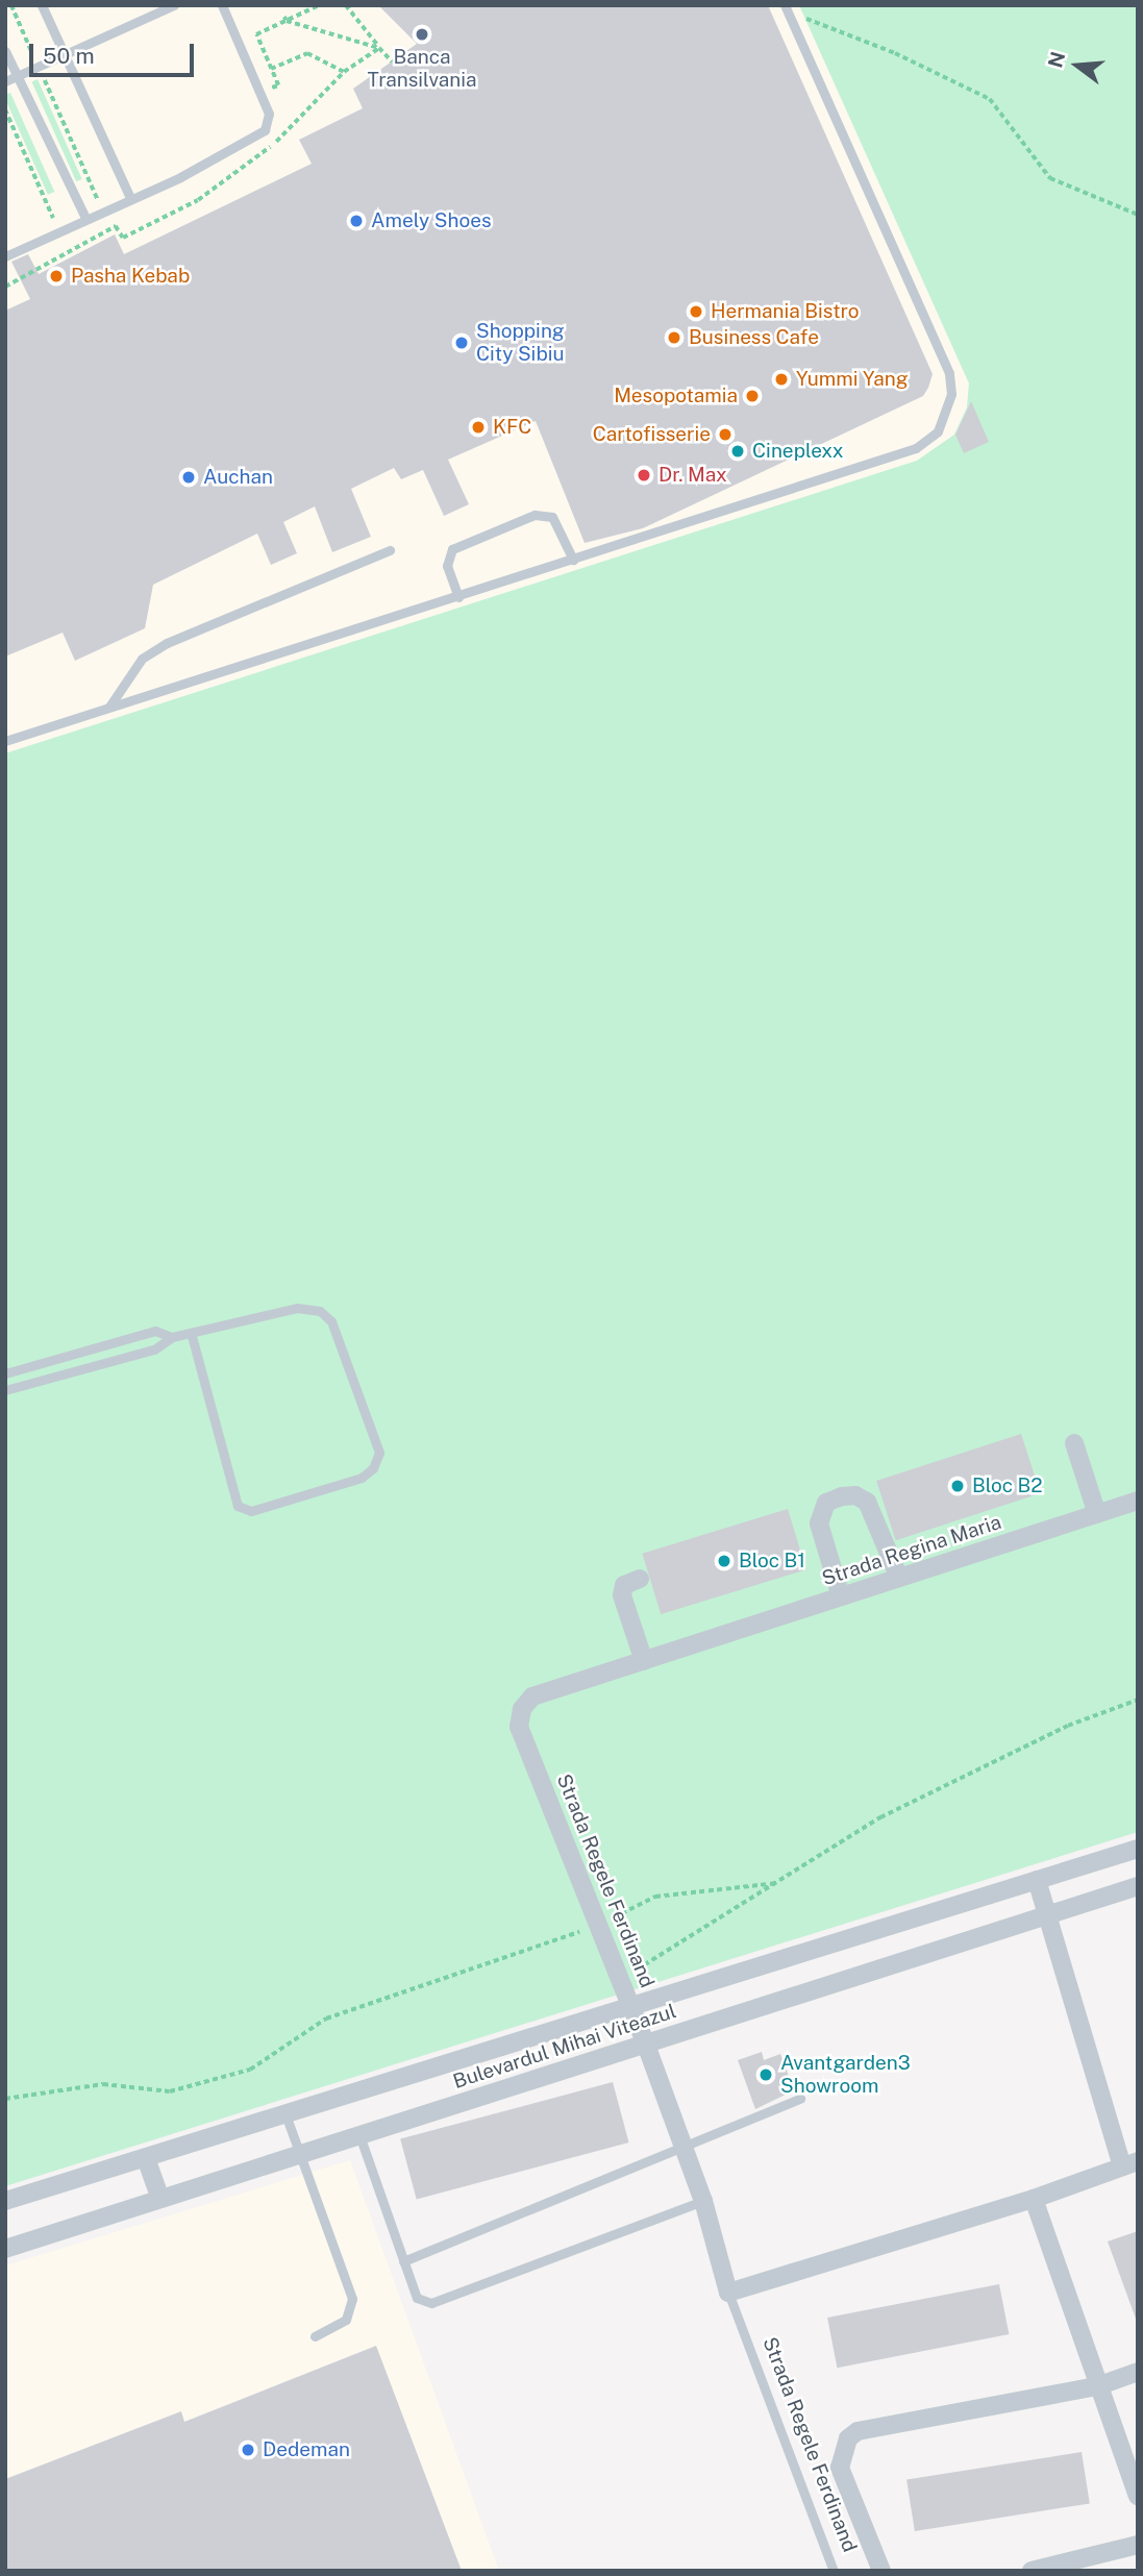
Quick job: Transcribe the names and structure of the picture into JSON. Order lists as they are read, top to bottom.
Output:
{
  "streets": {
    "street": ["Strada Regina Maria", "Strada Regele Ferdinand", "Bulevardul Mihai Viteazul"]
  },
  "crossings": [
    ["Strada Regina Maria", "Strada Regele Ferdinand"],
    ["Strada Regele Ferdinand", "Bulevardul Mihai Viteazul"]
  ],
  "places": [
    "Banca Transilvania",
    "Amely Shoes",
    "Pasha Kebab",
    "Hermania Bistro",
    "Business Cafe",
    "Shopping City Sibiu",
    "Yummi Yang",
    "Mesopotamia",
    "KFC",
    "Cartofisserie",
    "Cineplexx",
    "Dr. Max",
    "Auchan",
    "Bloc B2",
    "Bloc B1",
    "Avantgarden3 Showroom",
    "Dedeman"
  ],
  "scale_bar": "50 m",
  "north": "left"
}
